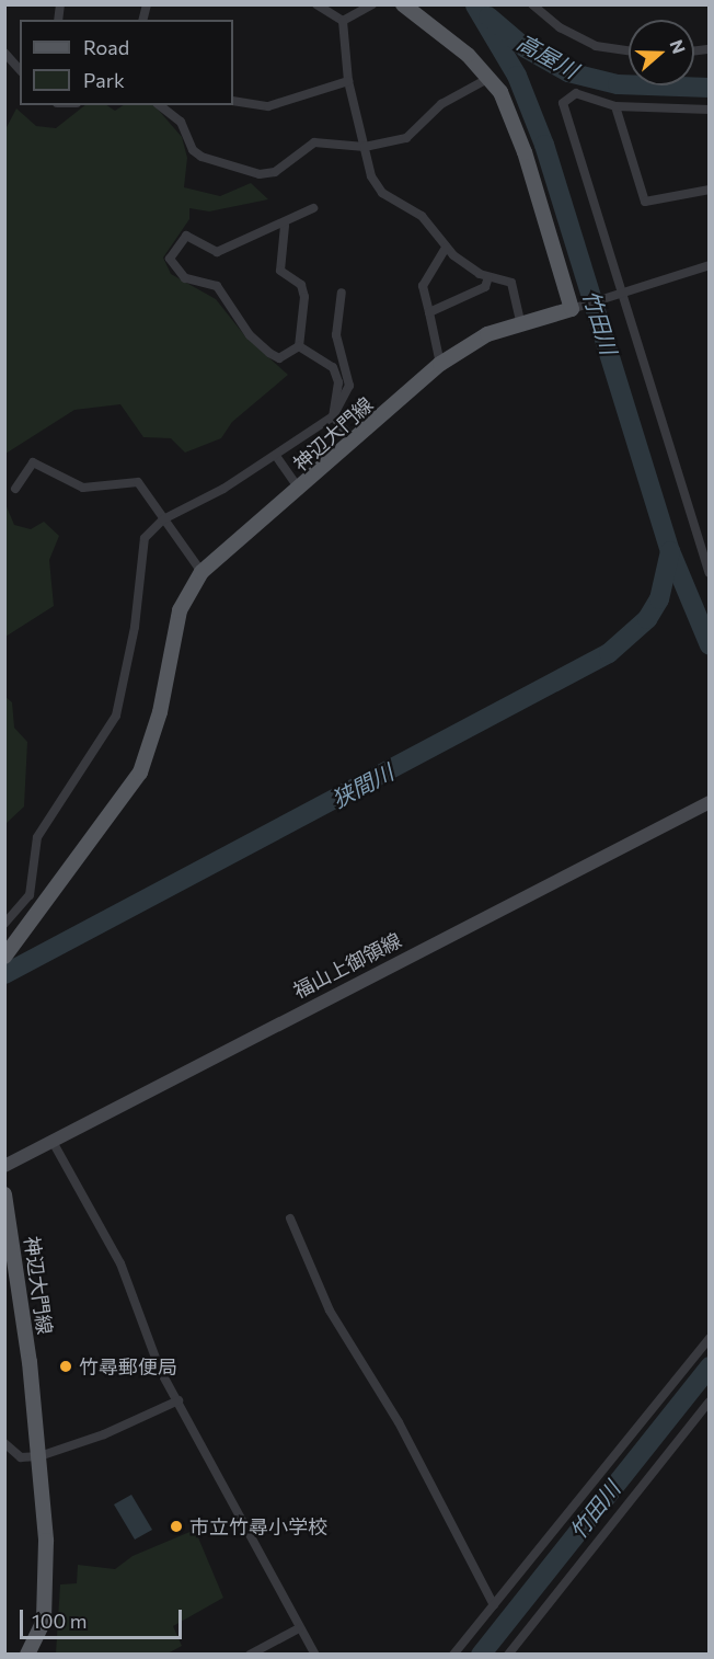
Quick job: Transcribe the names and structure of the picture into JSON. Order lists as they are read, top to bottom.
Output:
{
  "streets": {
    "main road": ["神辺大門線", "福山上御領線"]
  },
  "water": ["高屋川", "竹田川", "狭間川"],
  "places": ["竹尋郵便局", "市立竹尋小学校"],
  "legend": ["Road", "Park"],
  "scale_bar": "100 m",
  "north": "right"
}
